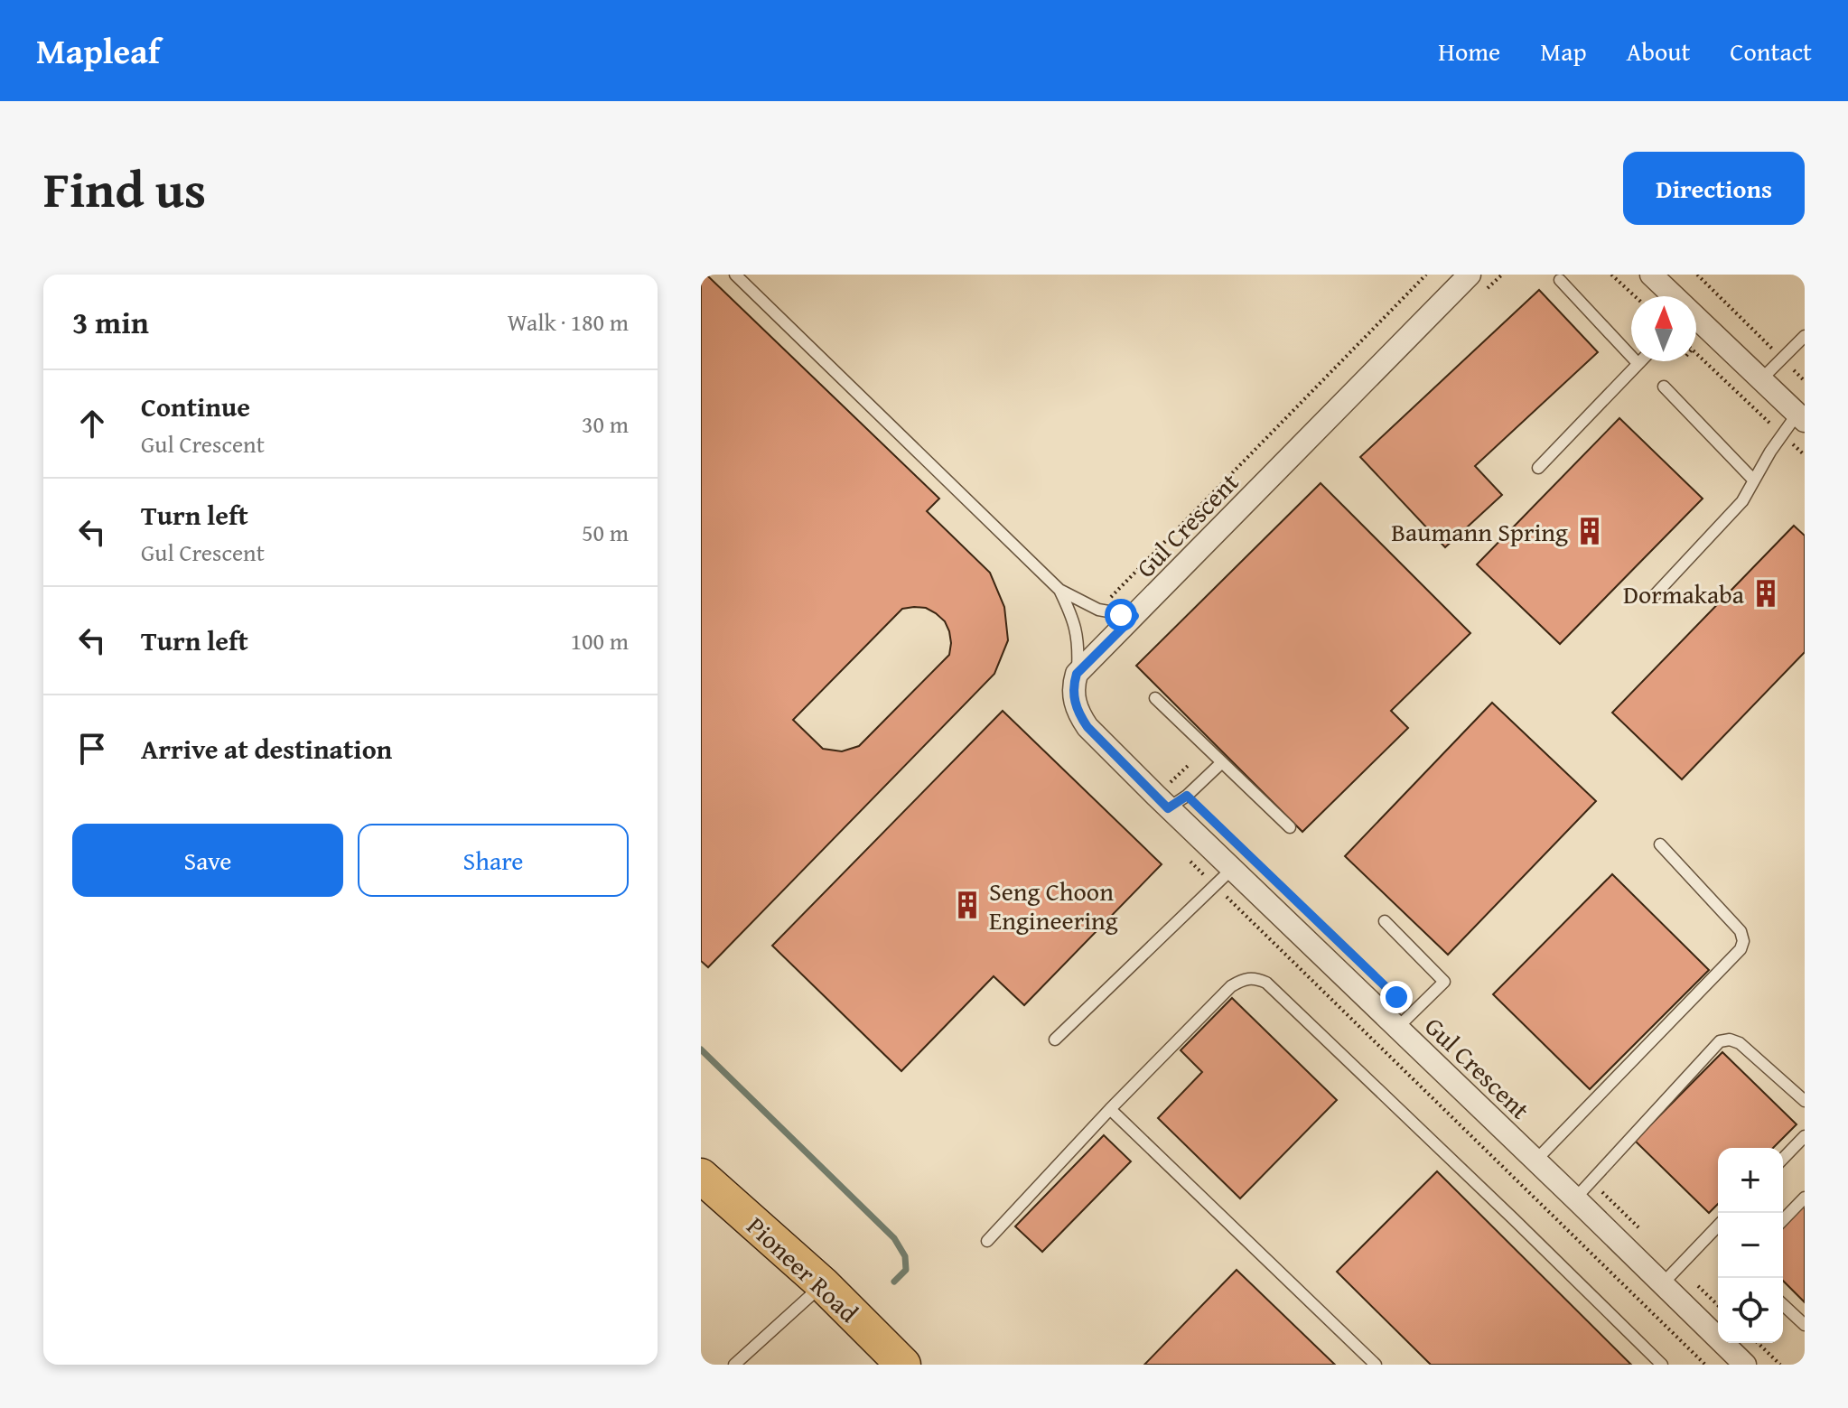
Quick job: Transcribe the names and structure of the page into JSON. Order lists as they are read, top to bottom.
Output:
{
  "streets": {
    "main road": ["Pioneer Road"],
    "street": ["Gul Crescent"]
  },
  "places": {
    "building": ["Baumann Spring", "Dormakaba", "Seng Choon Engineering"]
  },
  "north": "top",
  "page": {
    "header": "Mapleaf",
    "nav": [
      "Home",
      "Map",
      "About",
      "Contact"
    ],
    "title": "Find us",
    "buttons": [
      "Directions",
      ["Save", "Share"]
    ],
    "heading": ["3 min", "Walk · 180 m"],
    "list": [
      ["Continue", "Gul Crescent", "30 m"],
      ["Turn left", "Gul Crescent", "50 m"],
      ["Turn left", "100 m"],
      "Arrive at destination"
    ],
    "map_buttons": ["+", "−"]
  }
}
